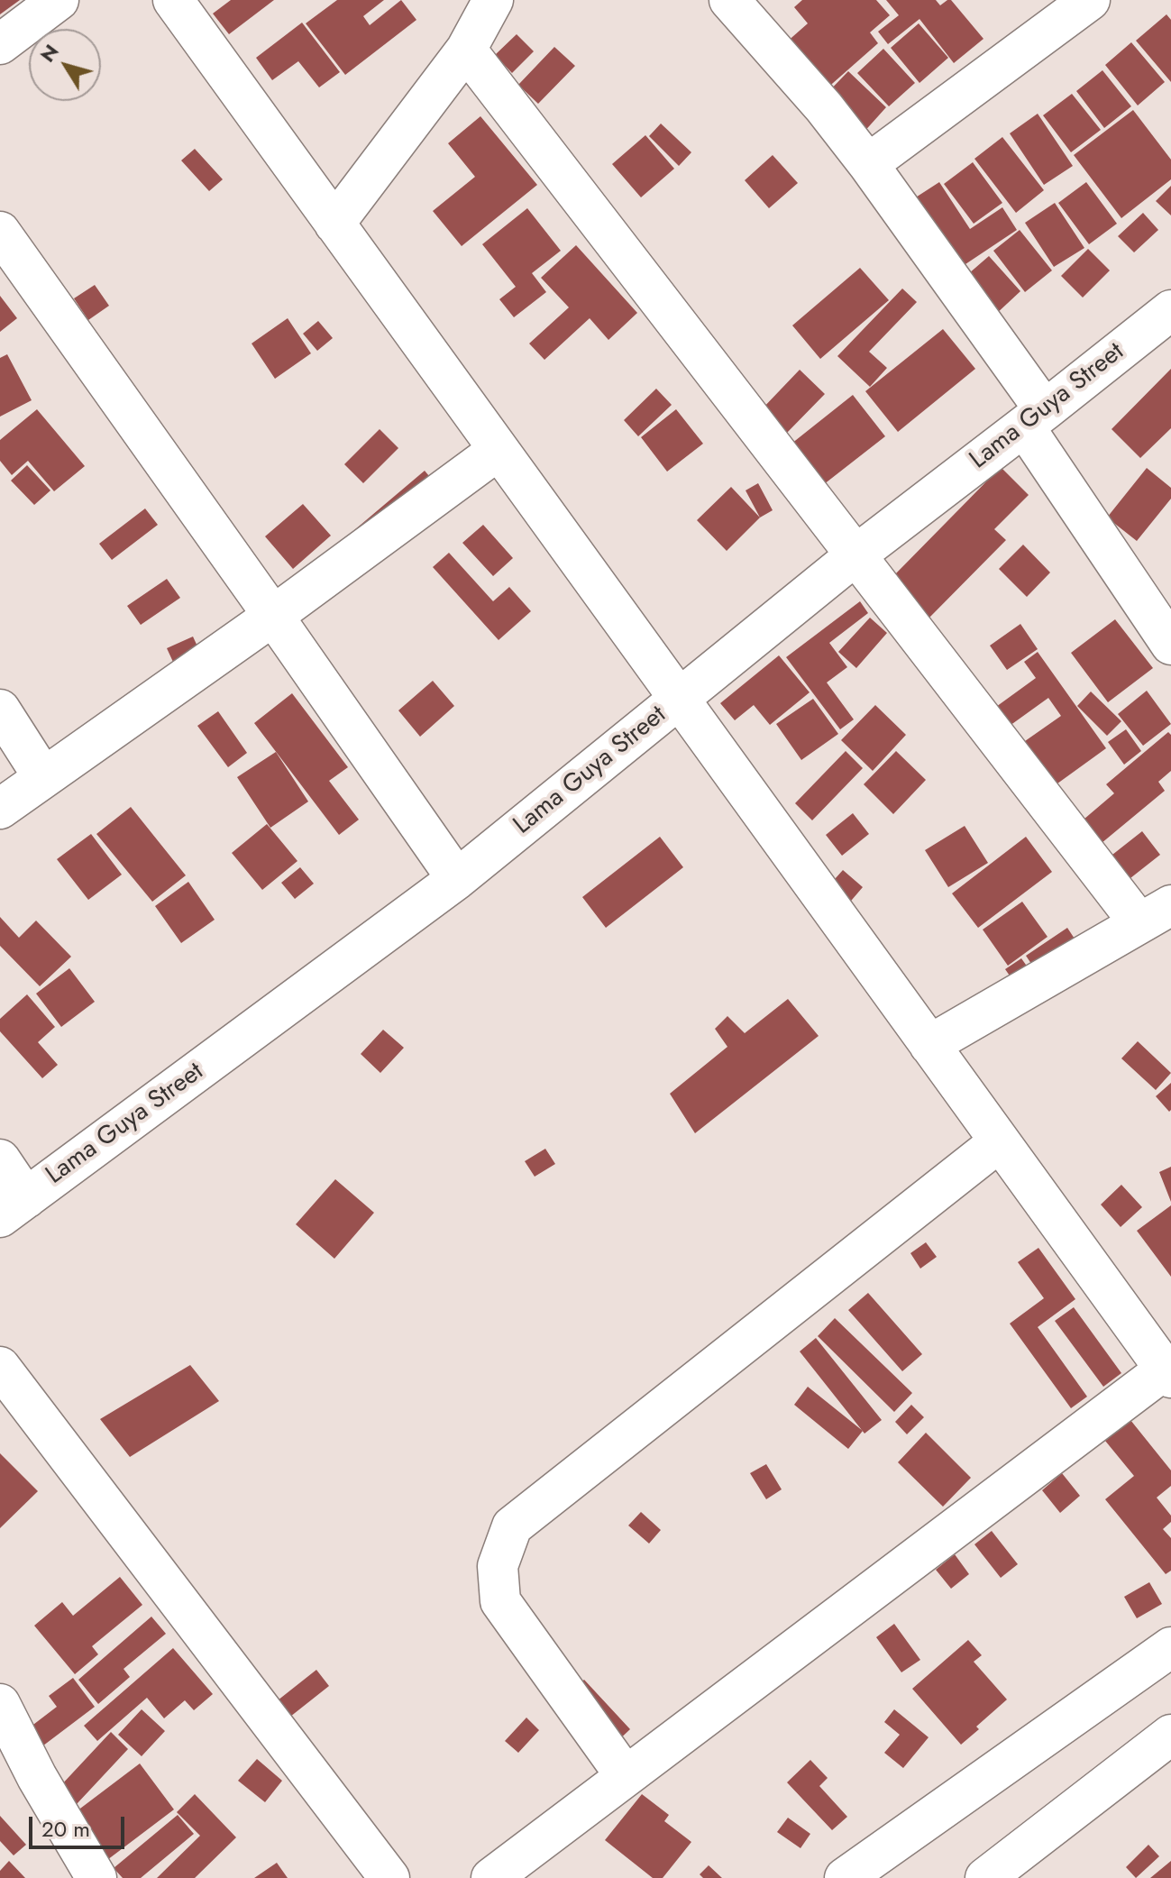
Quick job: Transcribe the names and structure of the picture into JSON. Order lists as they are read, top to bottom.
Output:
{
  "streets": {
    "street": ["Lama Guya Street"]
  },
  "scale_bar": "20 m",
  "north": "top left"
}
